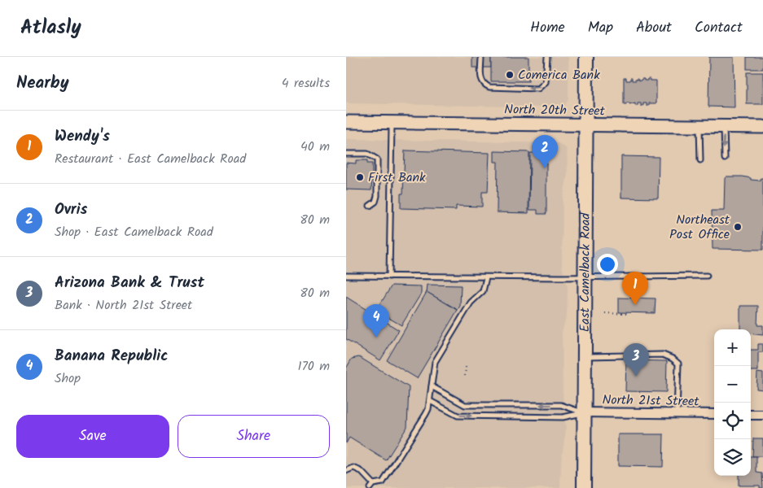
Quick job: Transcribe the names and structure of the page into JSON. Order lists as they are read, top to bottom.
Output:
{
  "streets": {
    "main road": ["East Camelback Road"],
    "street": ["North 20th Street", "North 21st Street"]
  },
  "crossings": [
    ["North 20th Street", "East Camelback Road"],
    ["East Camelback Road", "North 21st Street"]
  ],
  "places": ["Comerica Bank", "First Bank", "Northeast Post Office"],
  "page": {
    "header": "Atlasly",
    "nav": [
      "Home",
      "Map",
      "About",
      "Contact"
    ],
    "heading": ["Nearby", "4 results"],
    "list": [
      {
        "mark": "1",
        "name": "Wendy's",
        "note": "Restaurant · East Camelback Road",
        "value": "40 m"
      },
      {
        "mark": "2",
        "name": "Ovris",
        "note": "Shop · East Camelback Road",
        "value": "80 m"
      },
      {
        "mark": "3",
        "name": "Arizona Bank & Trust",
        "note": "Bank · North 21st Street",
        "value": "80 m"
      },
      {
        "mark": "4",
        "name": "Banana Republic",
        "note": "Shop",
        "value": "170 m"
      }
    ],
    "pins": [
      "2",
      "1",
      "4",
      "3"
    ],
    "map_buttons": ["+", "−"],
    "buttons": ["Save", "Share"]
  }
}
